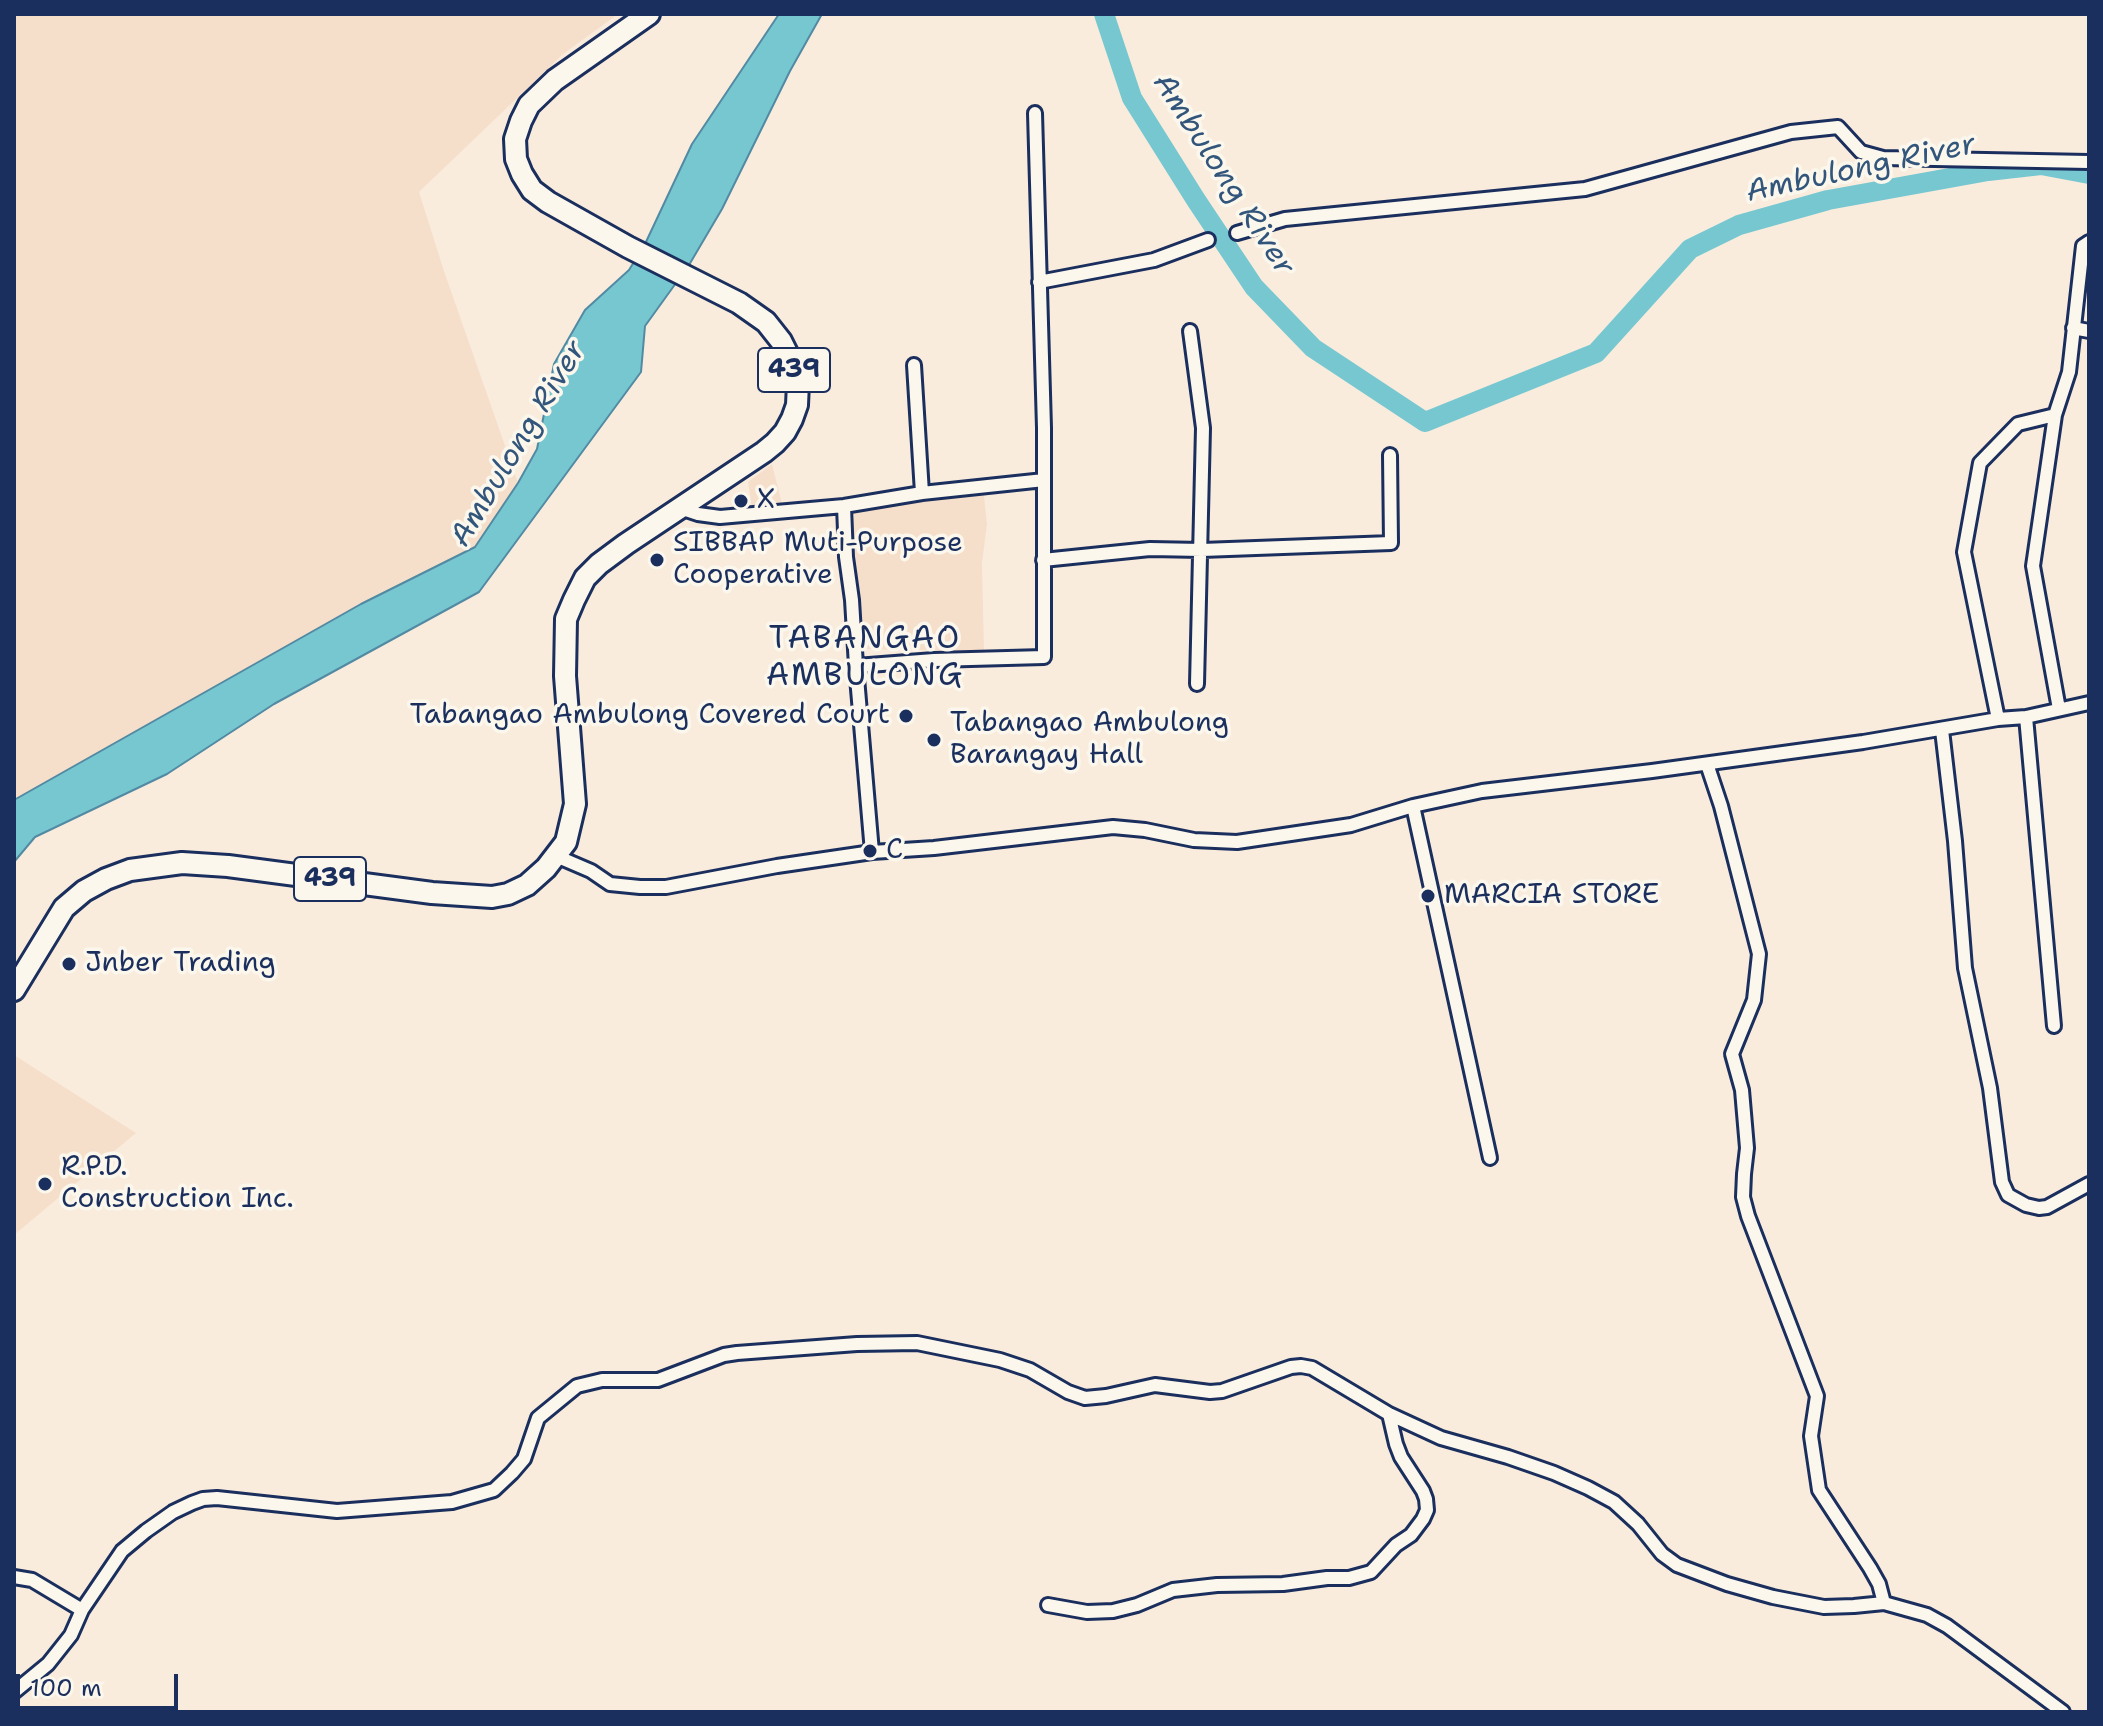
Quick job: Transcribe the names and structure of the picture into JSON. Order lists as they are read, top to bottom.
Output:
{
  "streets": {
    "main road": ["439"]
  },
  "districts": ["TABANGAO AMBULONG"],
  "water": ["Ambulong River"],
  "places": [
    "X",
    "SIBBAP Muti-Purpose Cooperative",
    "Tabangao Ambulong Covered Court",
    "Tabangao Ambulong Barangay Hall",
    "C",
    "MARCIA STORE",
    "Jnber Trading",
    "R.P.D. Construction Inc."
  ],
  "scale_bar": "100 m"
}
